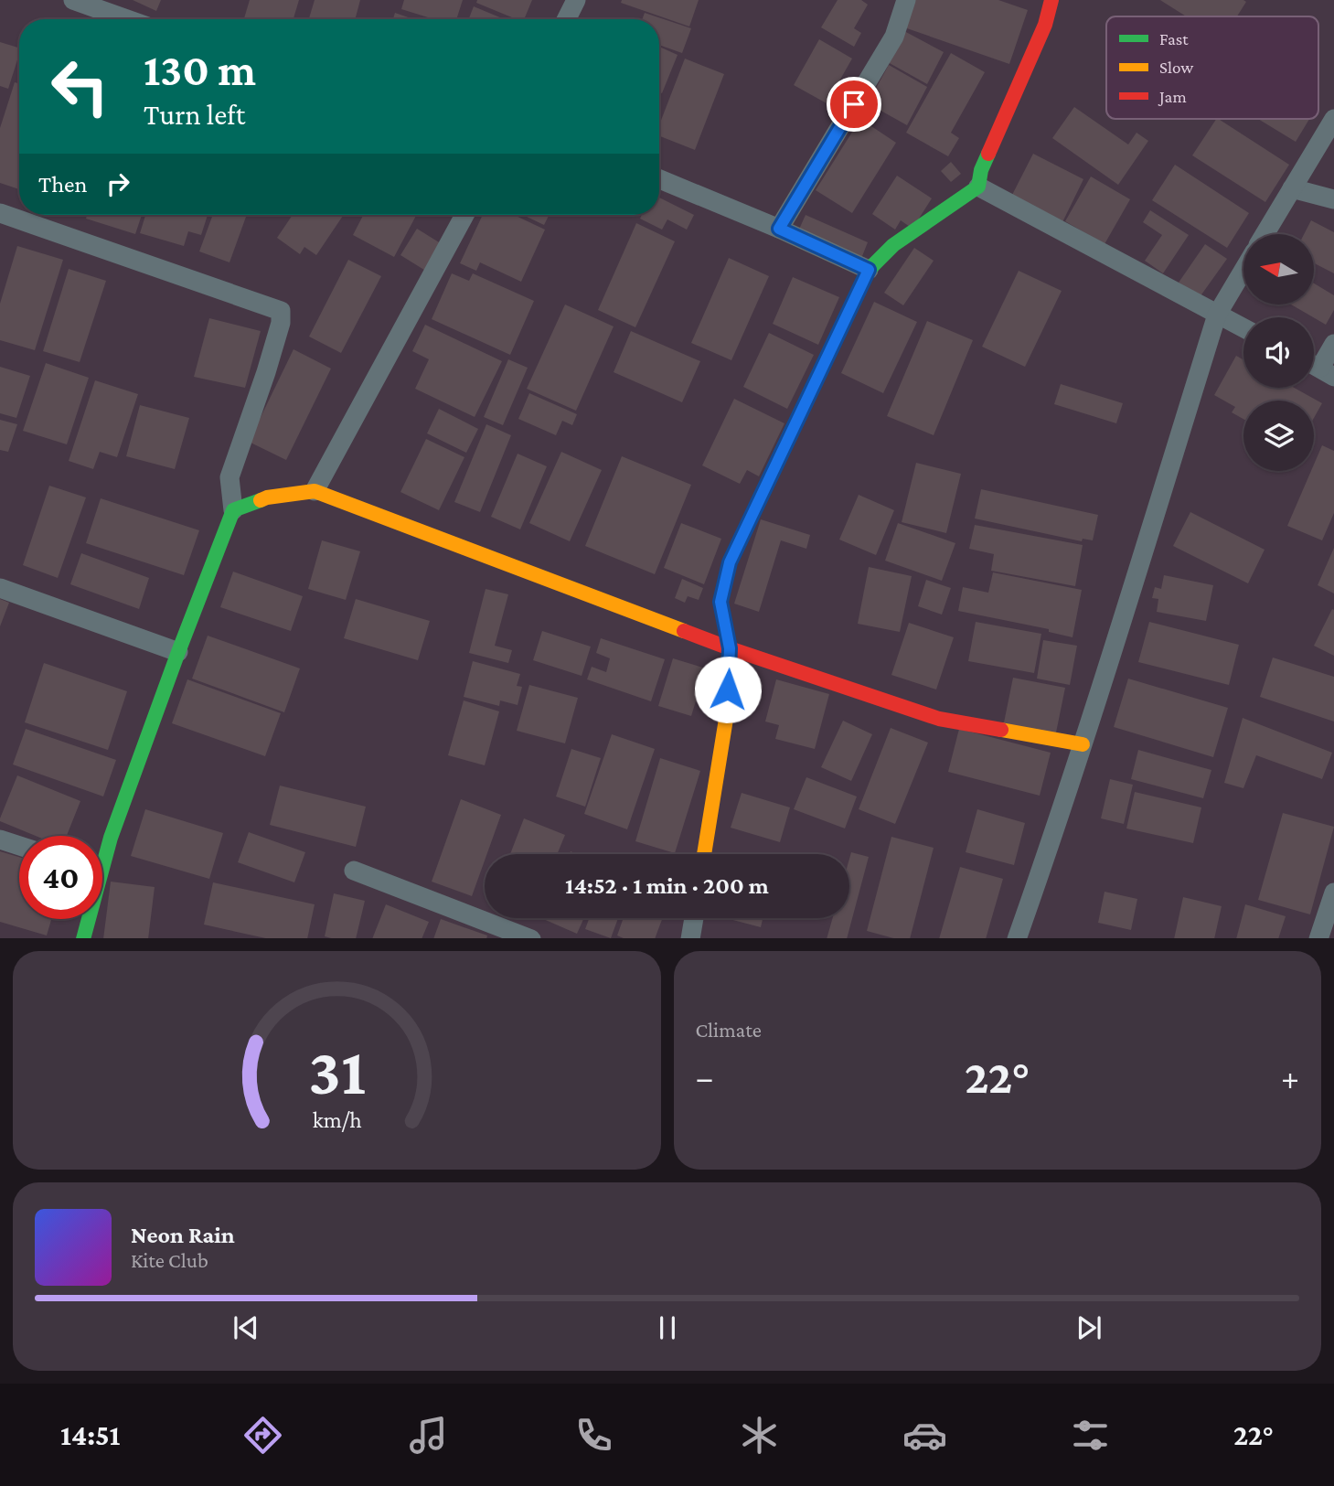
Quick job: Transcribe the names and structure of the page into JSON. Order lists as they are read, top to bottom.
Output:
{
  "legend": ["Fast", "Slow", "Jam"],
  "north": "left",
  "page": {
    "turn": ["130 m", "Turn left"],
    "then": "Then",
    "limit": "40",
    "trip": "14:52 · 1 min · 200 m",
    "tile": "Climate",
    "heat": ["−", "22°", "+"],
    "song": ["Neon Rain", "Kite Club"],
    "tabs": ["14:51", "22°"],
    "gauge": ["31", "km/h"]
  }
}
